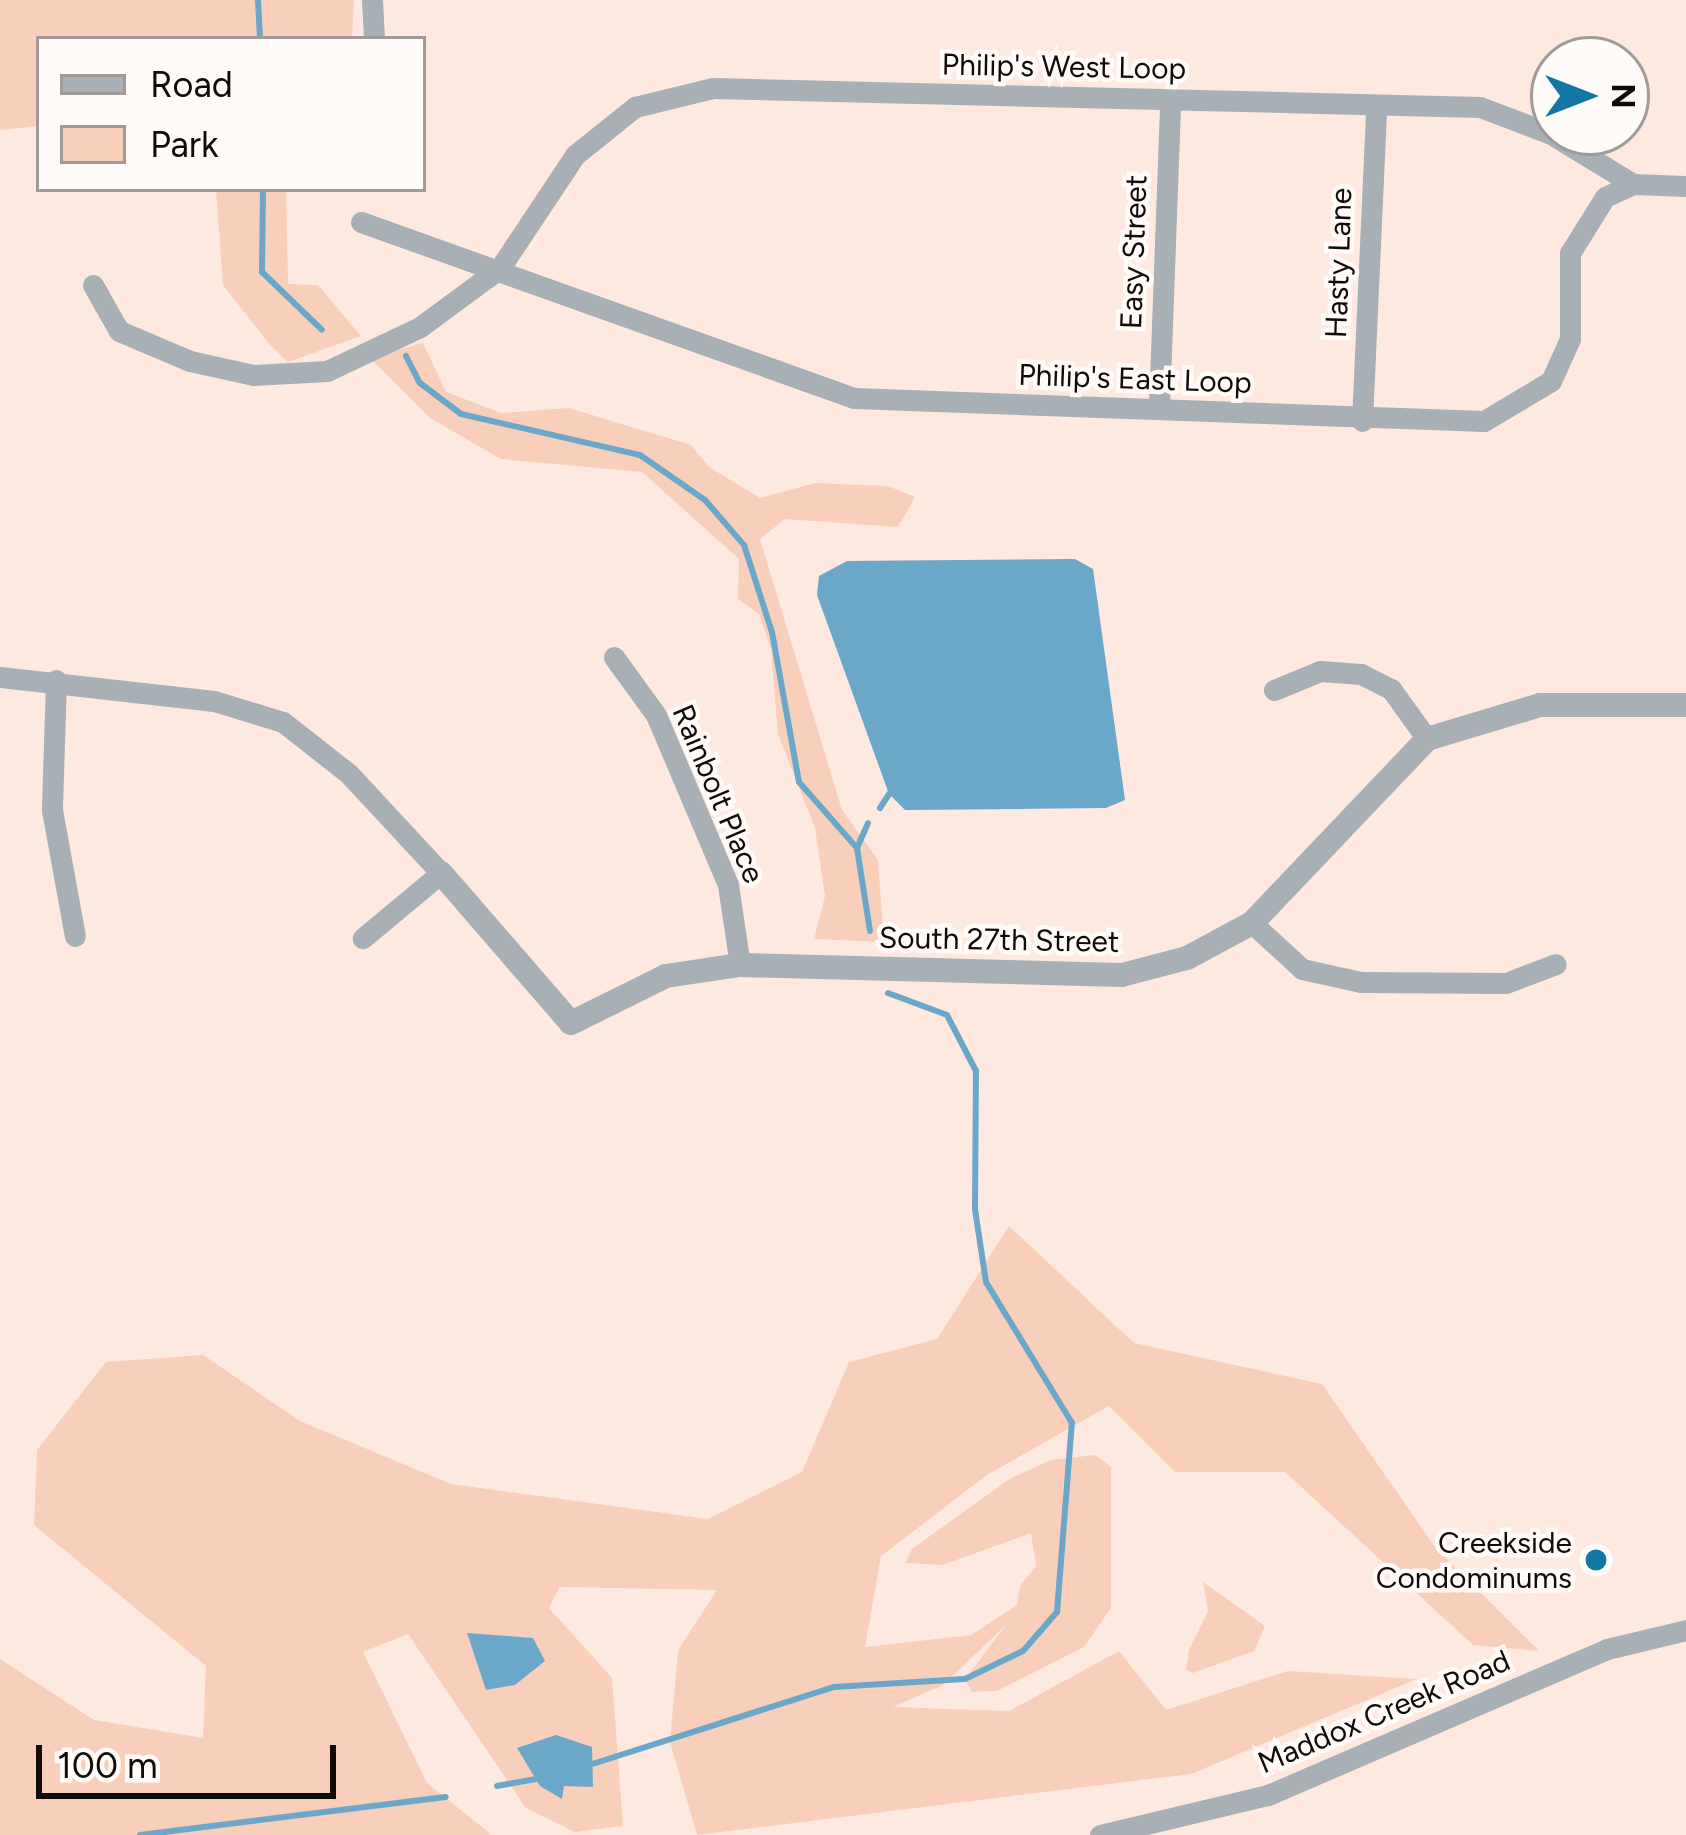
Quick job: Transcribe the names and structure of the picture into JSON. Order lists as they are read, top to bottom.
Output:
{
  "streets": {
    "street": [
      "Philip's West Loop",
      "Easy Street",
      "Hasty Lane",
      "Philip's East Loop",
      "Rainbolt Place",
      "South 27th Street",
      "Maddox Creek Road"
    ]
  },
  "crossings": [
    ["Philip's West Loop", "Easy Street"],
    ["Philip's West Loop", "Hasty Lane"],
    ["Philip's West Loop", "Philip's East Loop"],
    ["Easy Street", "Philip's East Loop"],
    ["Hasty Lane", "Philip's East Loop"],
    ["Rainbolt Place", "South 27th Street"]
  ],
  "places": ["Creekside Condominums"],
  "legend": ["Road", "Park"],
  "scale_bar": "100 m",
  "north": "right"
}
